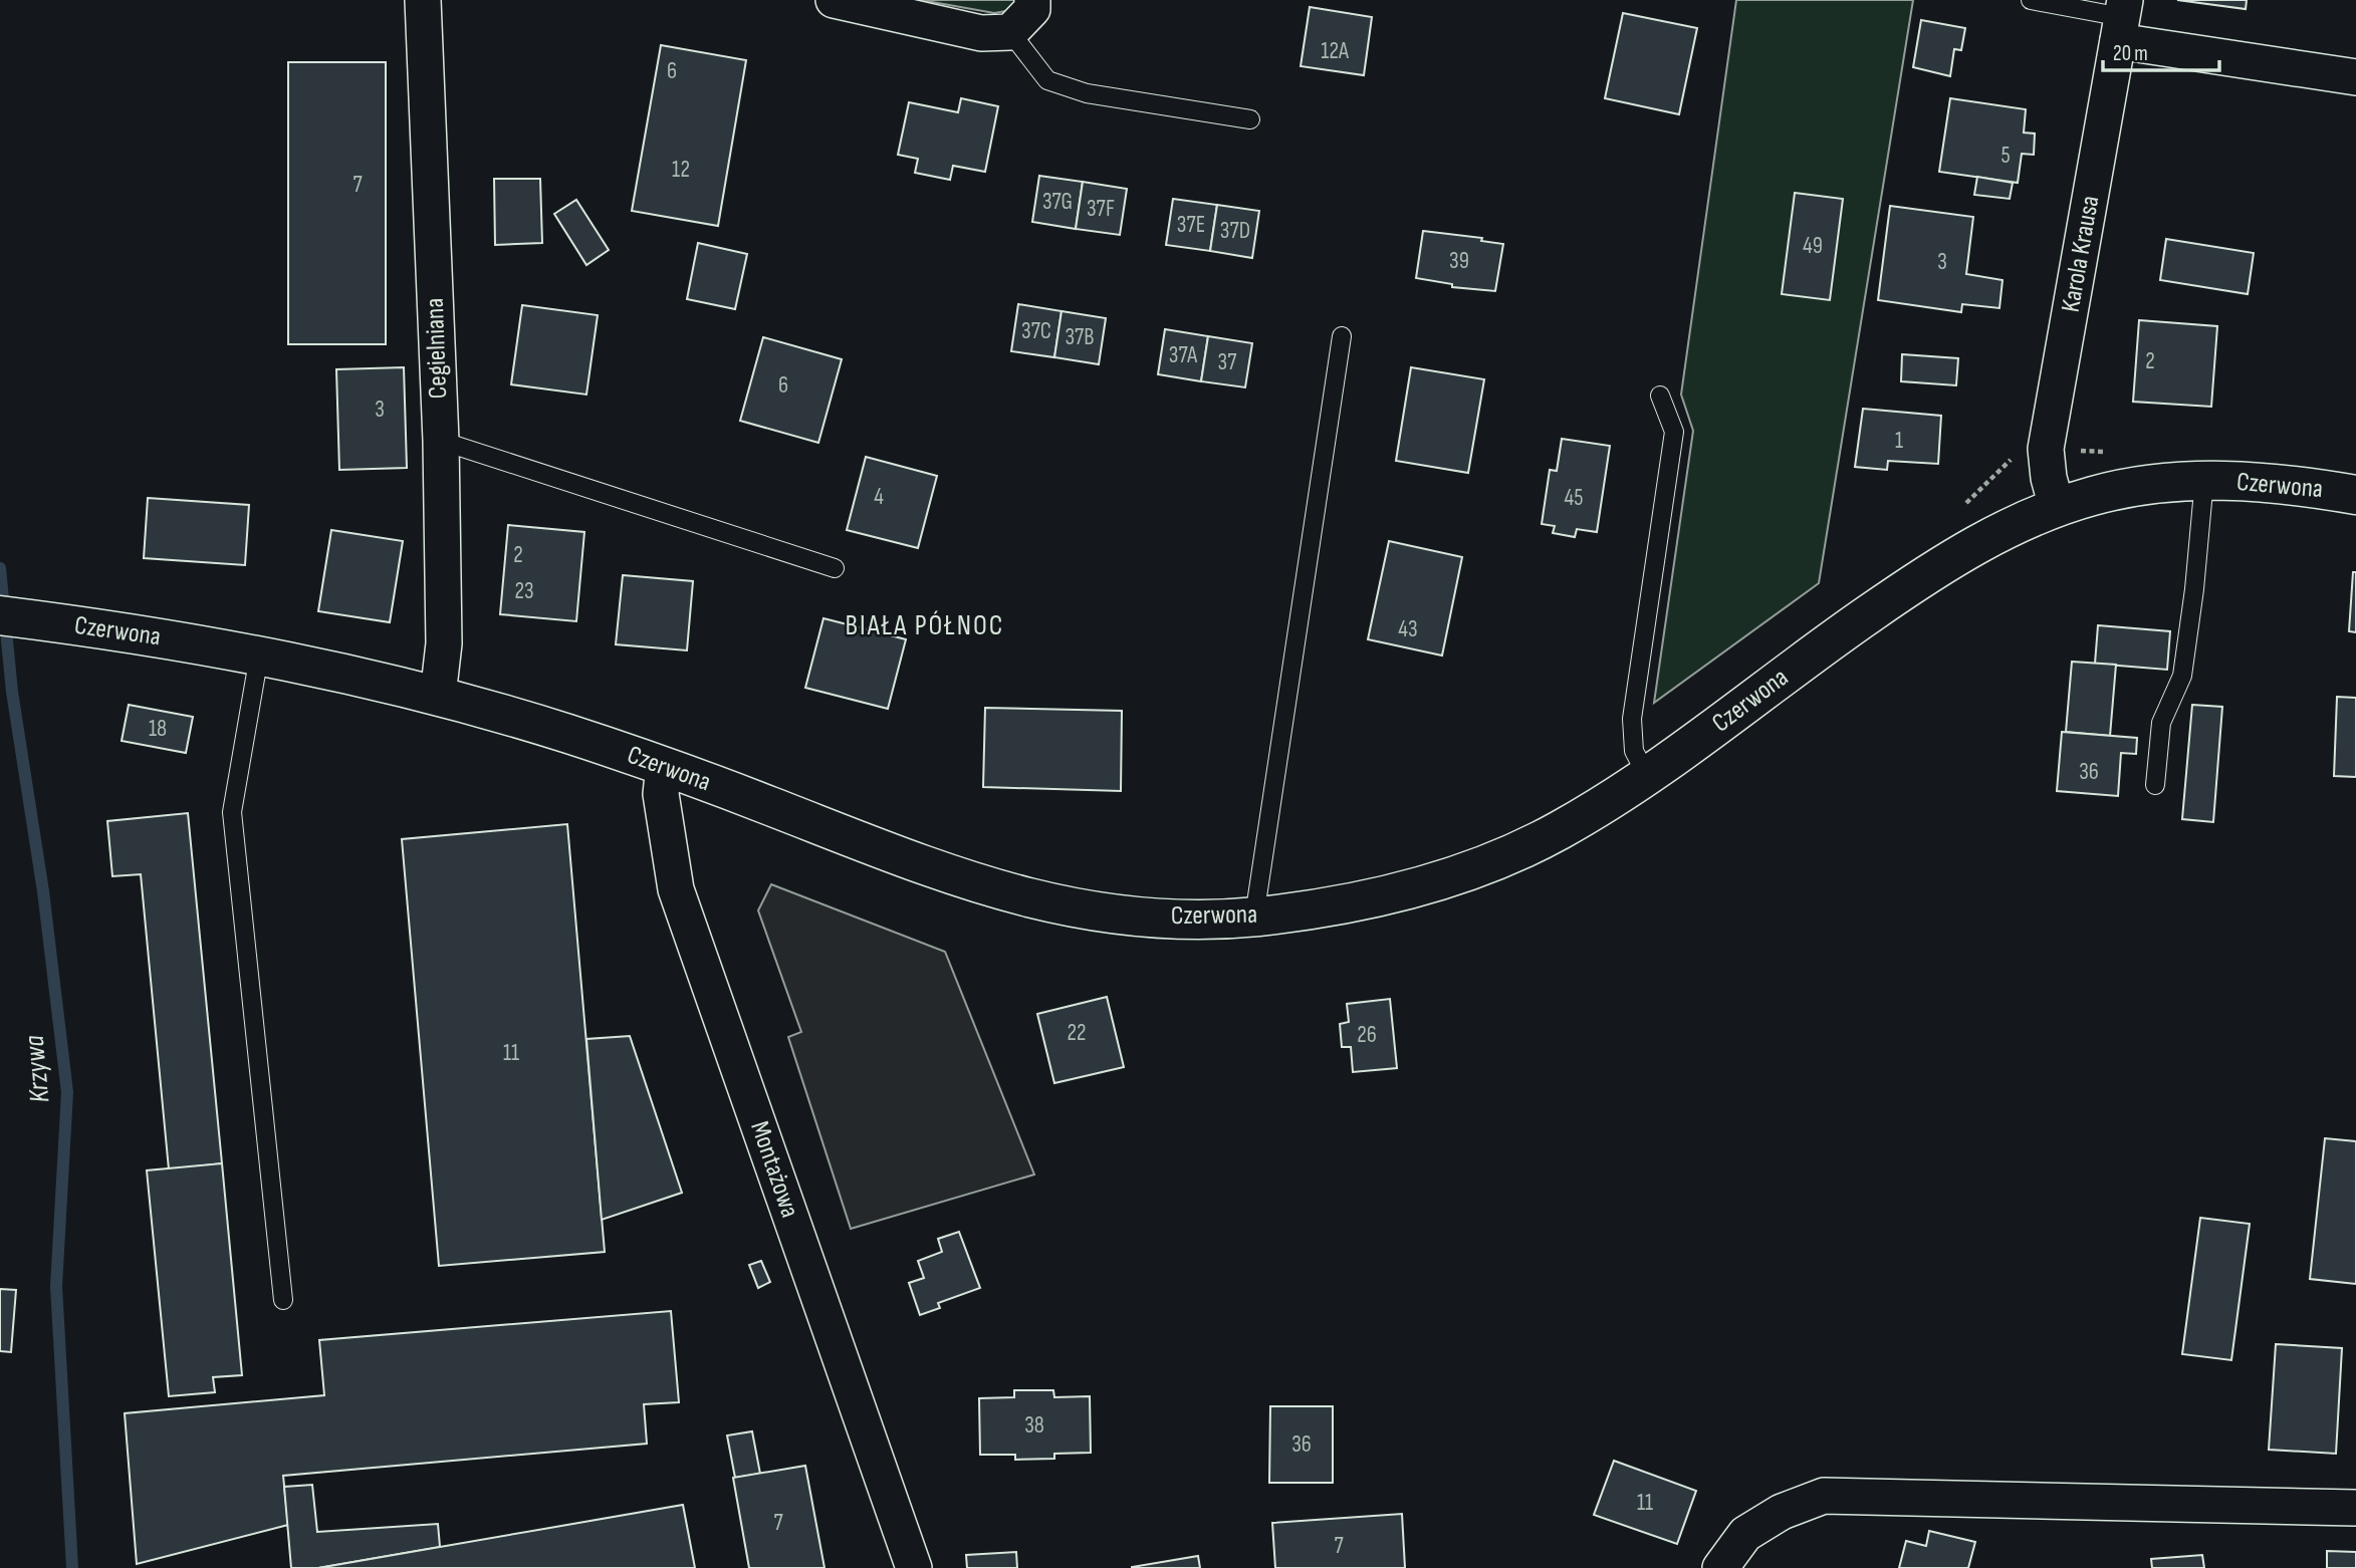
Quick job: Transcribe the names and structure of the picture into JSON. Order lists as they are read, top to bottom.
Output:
{
  "streets": {
    "street": [
      "Karola Krausa",
      "Cegielniana",
      "Czerwona",
      "Montażowa"
    ]
  },
  "crossings": [
    ["Karola Krausa", "Czerwona"],
    ["Cegielniana", "Czerwona"],
    ["Czerwona", "Montażowa"]
  ],
  "districts": ["BIAŁA PÓŁNOC"],
  "water": ["Krzywa"],
  "house_numbers": [
    "12A",
    "6",
    "5",
    "12",
    "7",
    "37G",
    "37F",
    "37E",
    "37D",
    "49",
    "39",
    "3",
    "37C",
    "37B",
    "37A",
    "2",
    "37",
    "6",
    "3",
    "1",
    "4",
    "45",
    "2",
    "23",
    "43",
    "18",
    "36",
    "22",
    "26",
    "11",
    "38",
    "36",
    "11",
    "7",
    "7"
  ],
  "scale_bar": "20 m"
}
